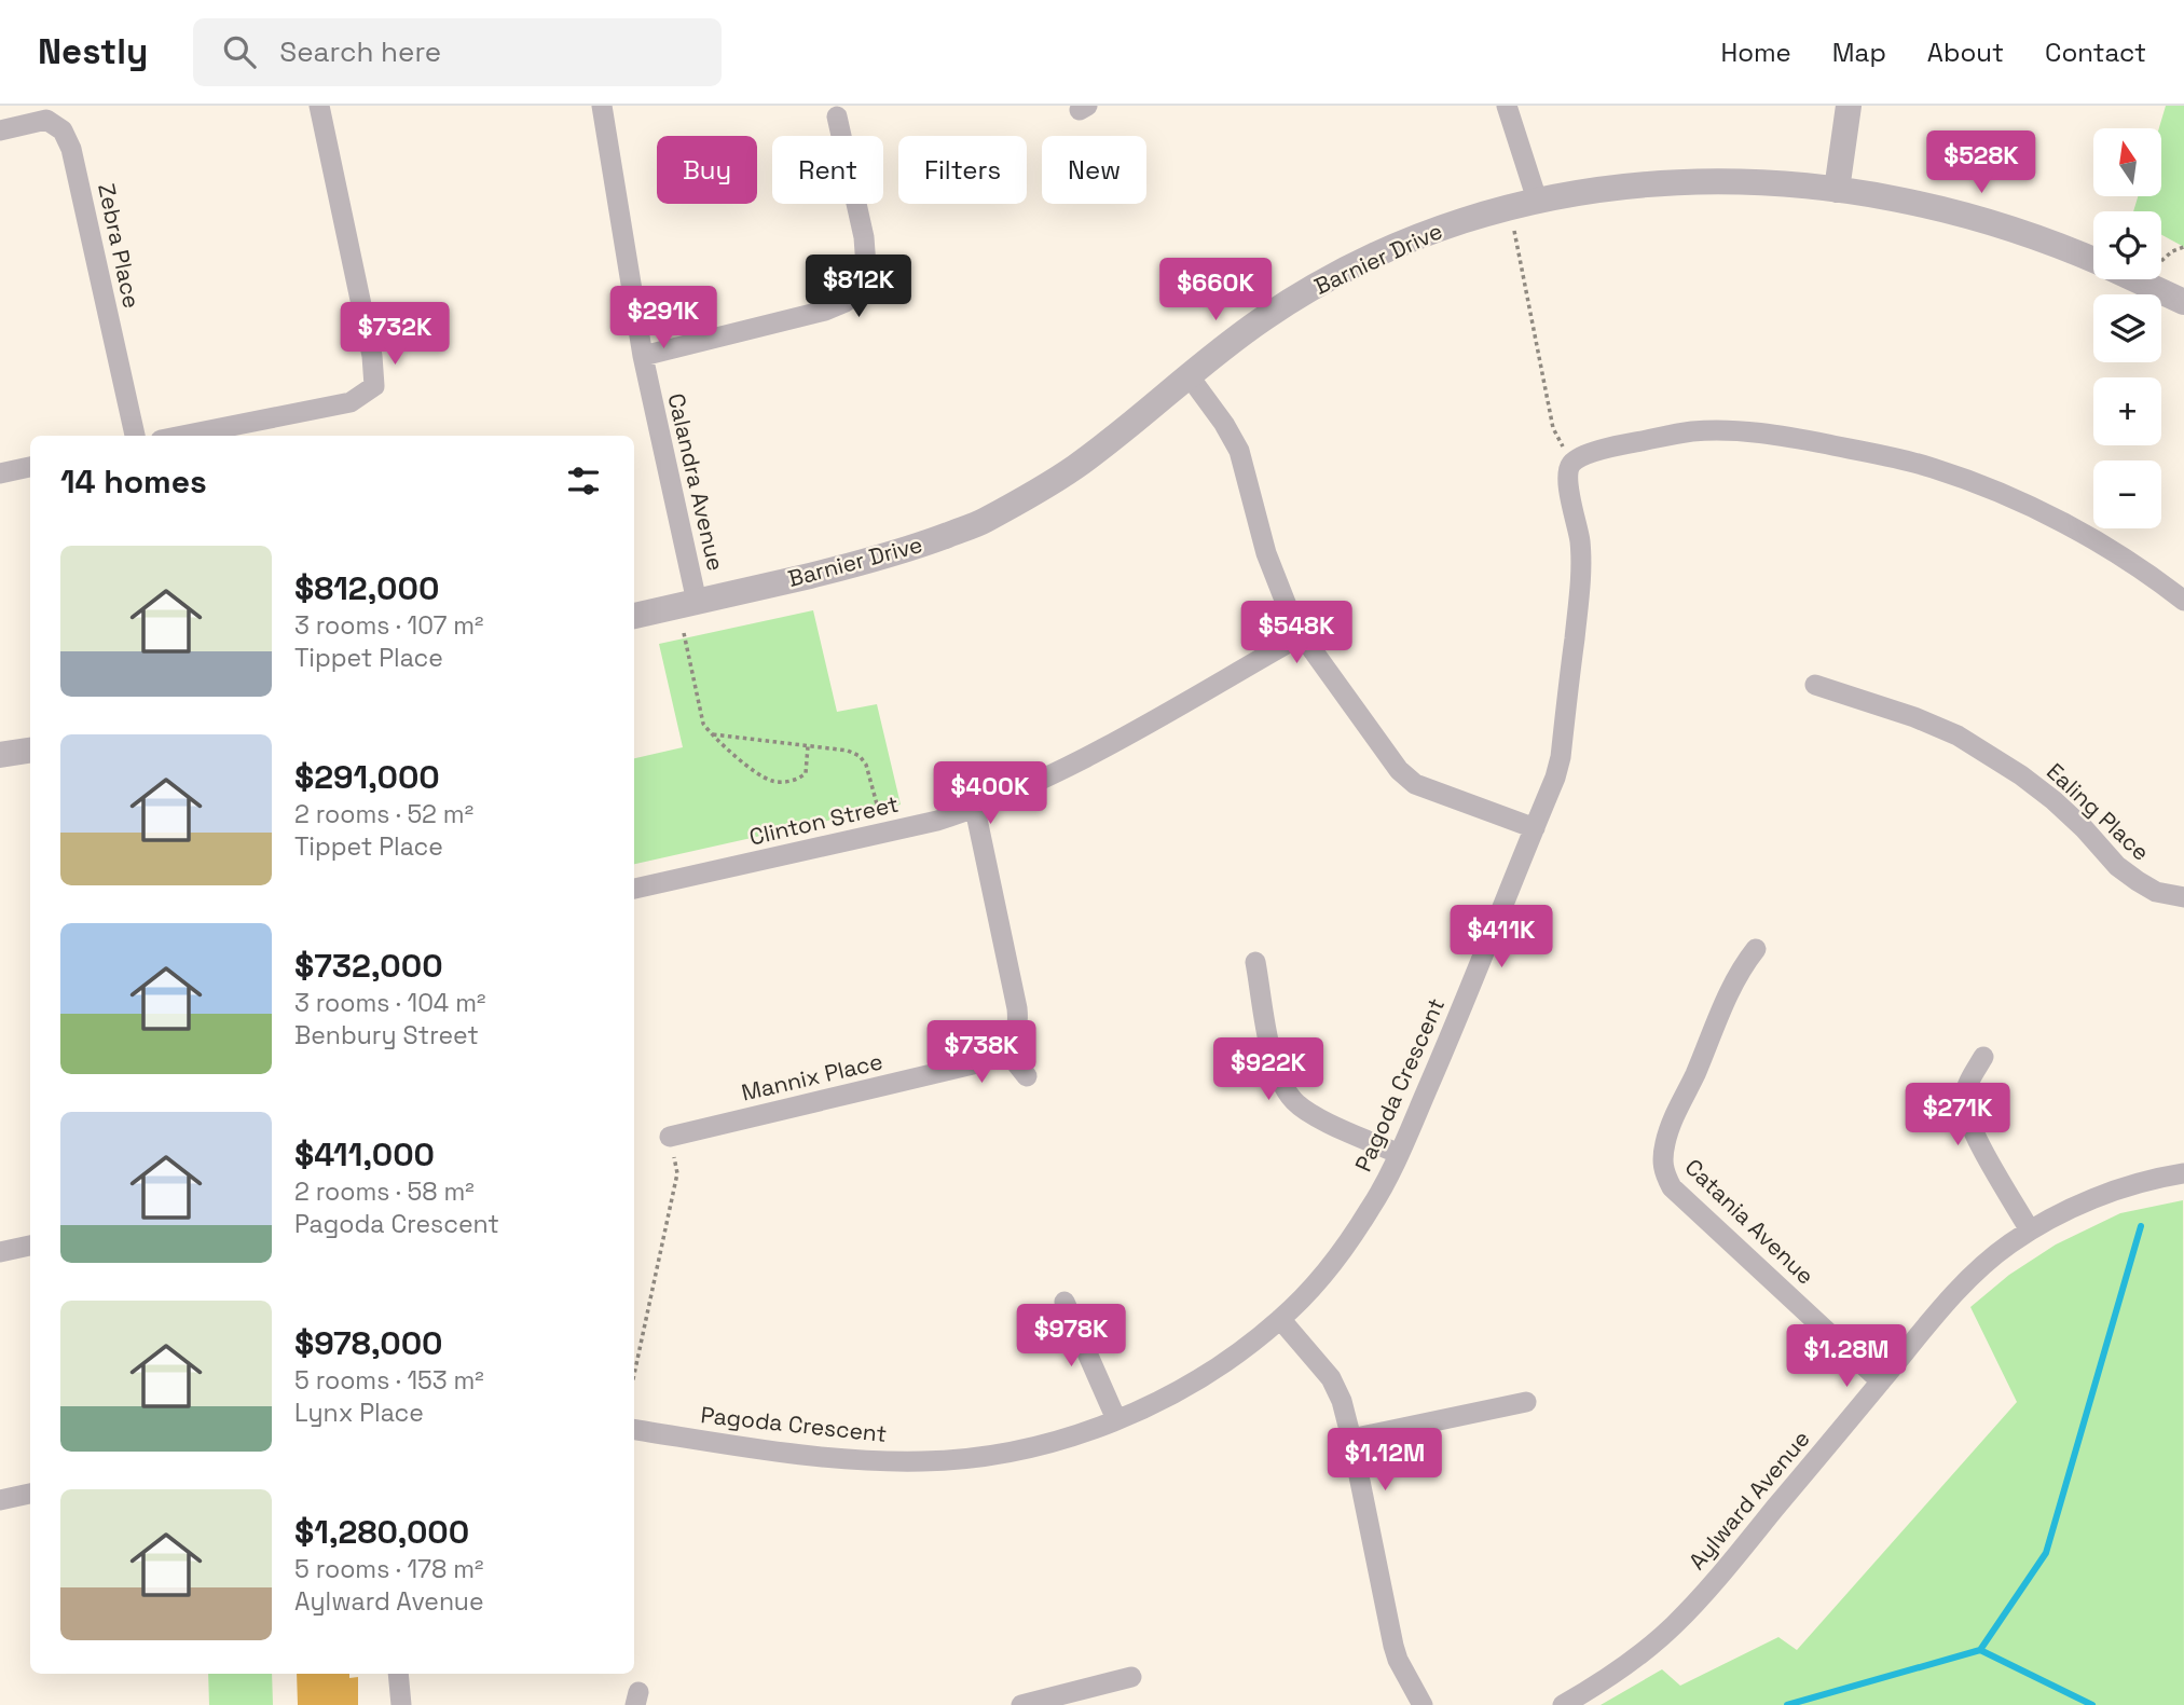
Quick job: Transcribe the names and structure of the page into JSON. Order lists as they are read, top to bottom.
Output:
{
  "streets": {
    "street": [
      "Zebra Place",
      "Barnier Drive",
      "Calandra Avenue",
      "Ealing Place",
      "Clinton Street",
      "Mannix Place",
      "Pagoda Crescent",
      "Catania Avenue",
      "Aylward Avenue"
    ]
  },
  "crossings": [
    ["Barnier Drive", "Calandra Avenue"],
    ["Catania Avenue", "Aylward Avenue"]
  ],
  "north": "top",
  "page": {
    "header": "Nestly",
    "search": "Search here",
    "nav": [
      "Home",
      "Map",
      "About",
      "Contact"
    ],
    "map_buttons": ["+", "−"],
    "price": [
      "$528K",
      "$812K",
      "$660K",
      "$291K",
      "$732K",
      "$548K",
      "$400K",
      "$411K",
      "$738K",
      "$922K",
      "$271K",
      "$978K",
      "$1.28M",
      "$1.12M"
    ],
    "chip": [
      "Buy",
      "Rent",
      "Filters",
      "New"
    ],
    "heading": "14 homes",
    "list": [
      {
        "name": "$812,000",
        "note": "3 rooms · 107 m² · Tippet Place"
      },
      {
        "name": "$291,000",
        "note": "2 rooms · 52 m² · Tippet Place"
      },
      {
        "name": "$732,000",
        "note": "3 rooms · 104 m² · Benbury Street"
      },
      {
        "name": "$411,000",
        "note": "2 rooms · 58 m² · Pagoda Crescent"
      },
      {
        "name": "$978,000",
        "note": "5 rooms · 153 m² · Lynx Place"
      },
      {
        "name": "$1,280,000",
        "note": "5 rooms · 178 m² · Aylward Avenue"
      }
    ]
  }
}
